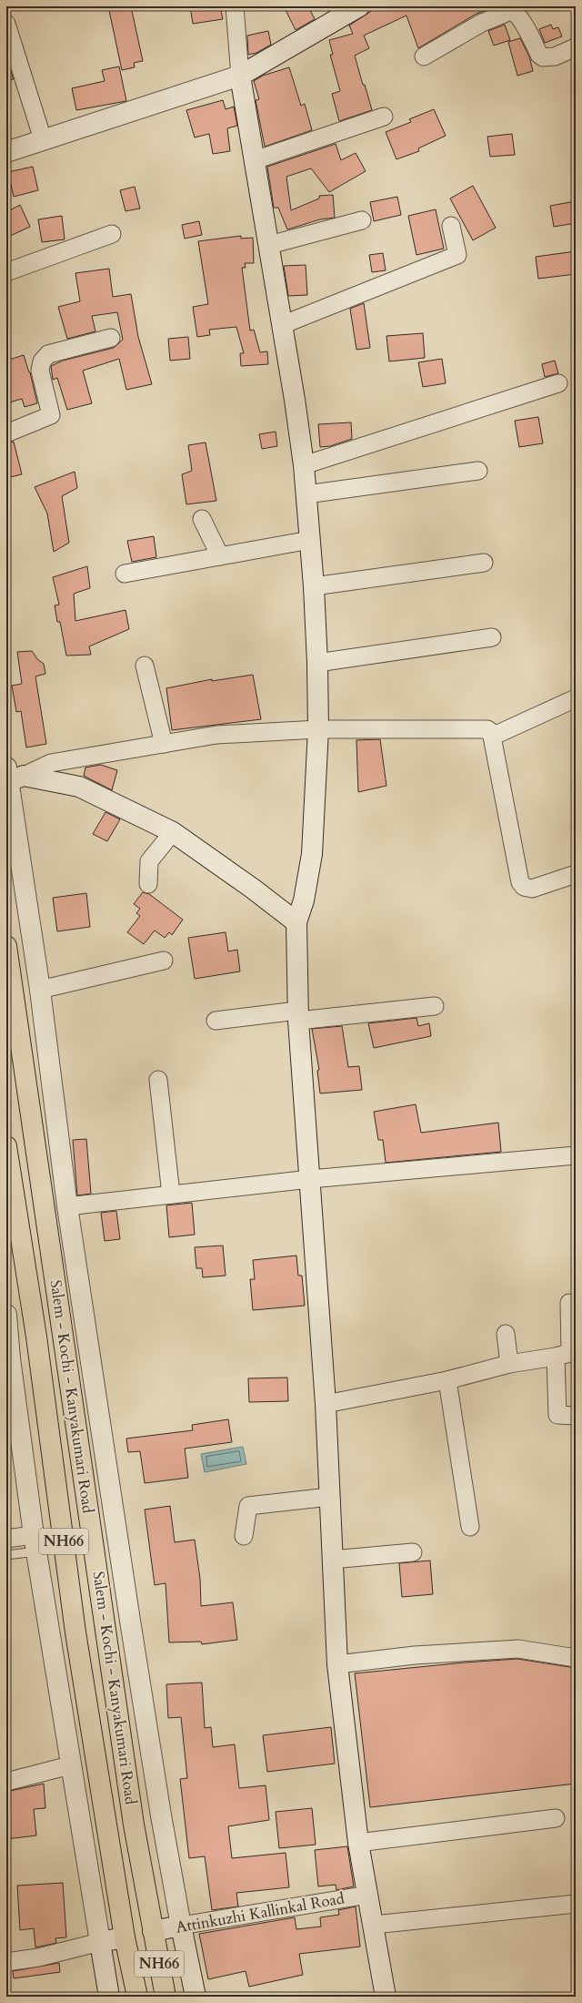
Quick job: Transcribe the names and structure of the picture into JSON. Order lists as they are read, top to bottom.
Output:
{
  "streets": {
    "highway": ["Salem - Kochi - Kanyakumari Road", "NH66"],
    "main road": ["Attinkuzhi Kallinkal Road"]
  },
  "crossings": [
    ["Salem - Kochi - Kanyakumari Road", "Attinkuzhi Kallinkal Road"]
  ]
}
